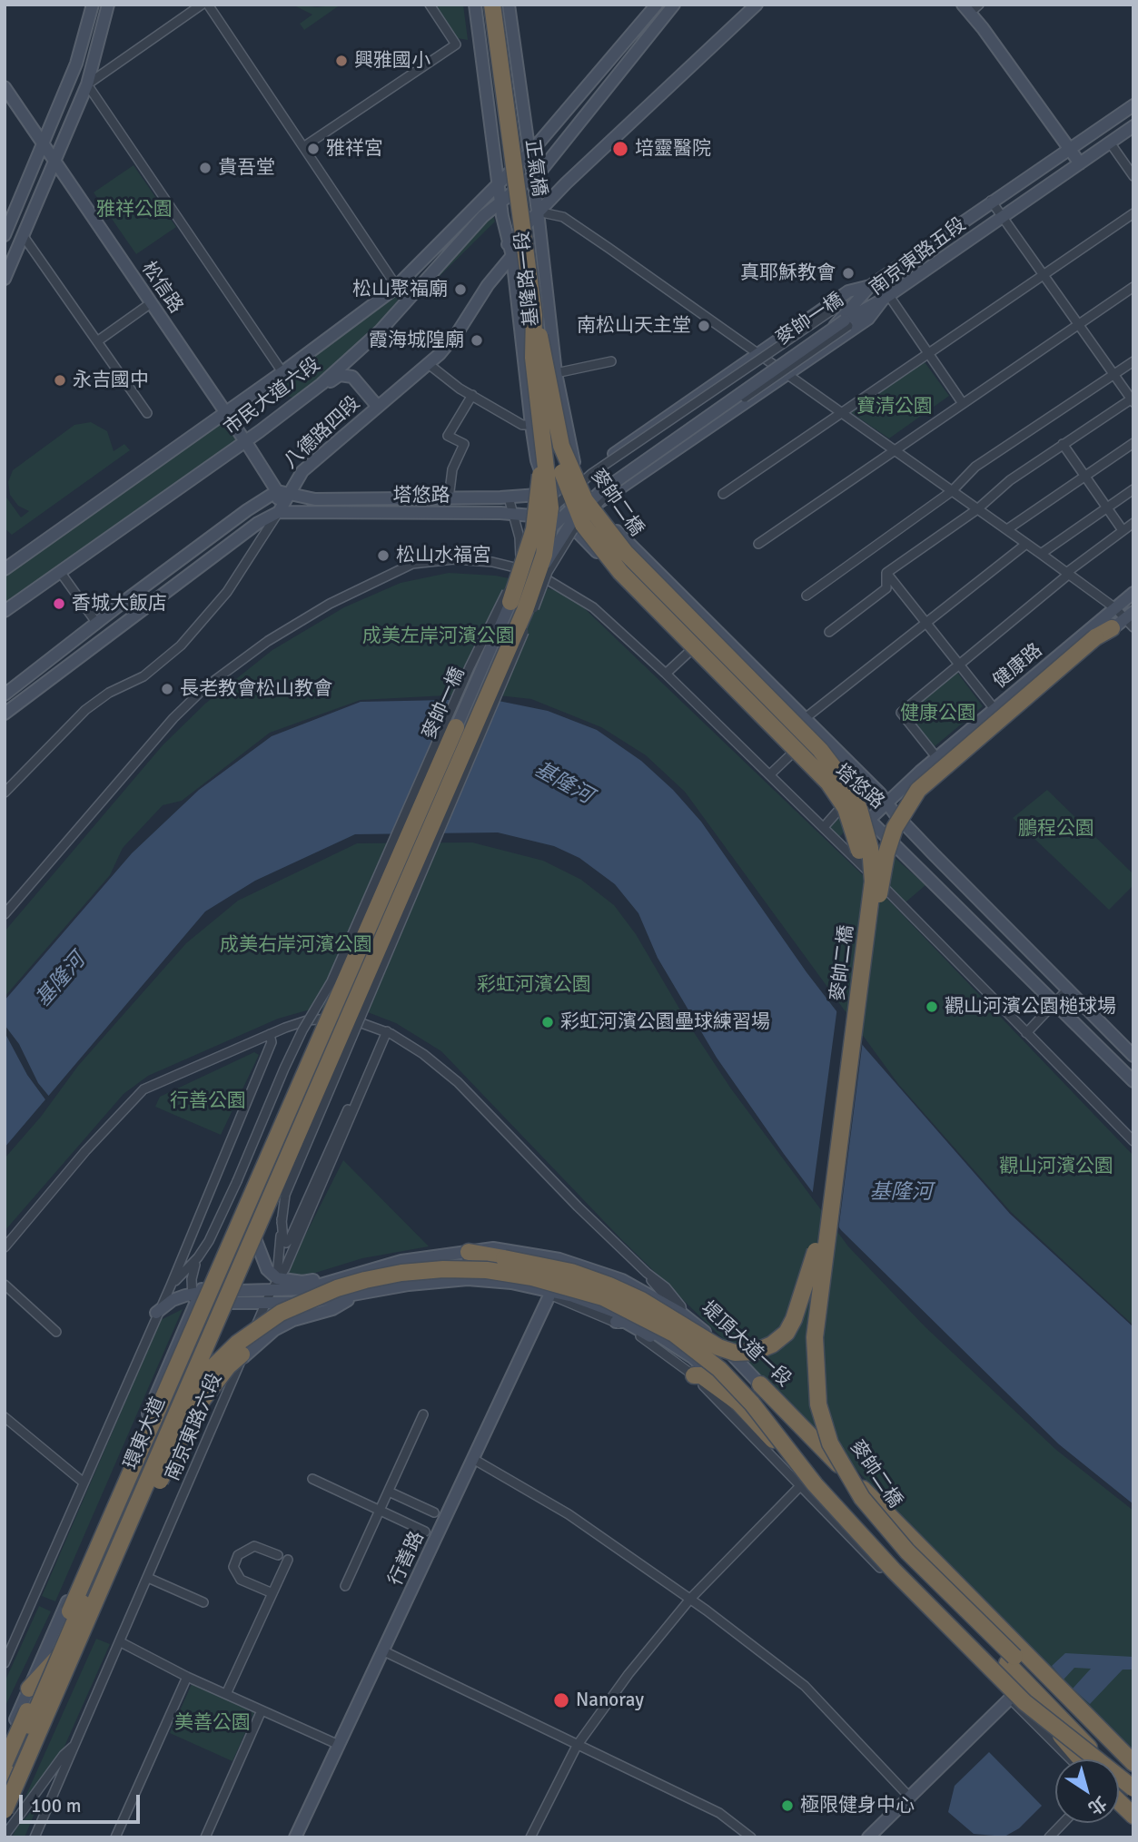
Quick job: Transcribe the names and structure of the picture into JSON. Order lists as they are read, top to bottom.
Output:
{
  "streets": {
    "highway": [
      "正氣橋",
      "麥帥一橋",
      "麥帥二橋",
      "堤頂大道一段",
      "環東大道"
    ],
    "main road": [
      "南京東路五段",
      "基隆路一段",
      "松信路",
      "市民大道六段",
      "八德路四段",
      "塔悠路",
      "健康路",
      "南京東路六段",
      "行善路"
    ]
  },
  "crossings": [
    ["正氣橋", "麥帥一橋"],
    ["正氣橋", "麥帥二橋"],
    ["南京東路五段", "基隆路一段"],
    ["南京東路五段", "麥帥一橋"],
    ["南京東路五段", "塔悠路"],
    ["基隆路一段", "市民大道六段"],
    ["基隆路一段", "八德路四段"],
    ["基隆路一段", "塔悠路"],
    ["松信路", "市民大道六段"],
    ["松信路", "八德路四段"],
    ["松信路", "塔悠路"],
    ["麥帥一橋", "堤頂大道一段"],
    ["麥帥一橋", "南京東路六段"],
    ["麥帥一橋", "環東大道"],
    ["八德路四段", "塔悠路"],
    ["塔悠路", "麥帥二橋"],
    ["塔悠路", "健康路"],
    ["堤頂大道一段", "南京東路六段"],
    ["堤頂大道一段", "行善路"]
  ],
  "water": ["基隆河"],
  "parks": [
    "雅祥公園",
    "寶清公園",
    "成美左岸河濱公園",
    "健康公園",
    "鵬程公園",
    "成美右岸河濱公園",
    "彩虹河濱公園",
    "行善公園",
    "觀山河濱公園",
    "美善公園"
  ],
  "places": [
    "興雅國小",
    "雅祥宮",
    "培靈醫院",
    "貴吾堂",
    "真耶穌教會",
    "松山聚福廟",
    "南松山天主堂",
    "霞海城隍廟",
    "永吉國中",
    "松山水福宮",
    "香城大飯店",
    "長老教會松山教會",
    "觀山河濱公園槌球場",
    "彩虹河濱公園壘球練習場",
    "Nanoray",
    "極限健身中心"
  ],
  "scale_bar": "100 m",
  "north": "bottom right"
}
